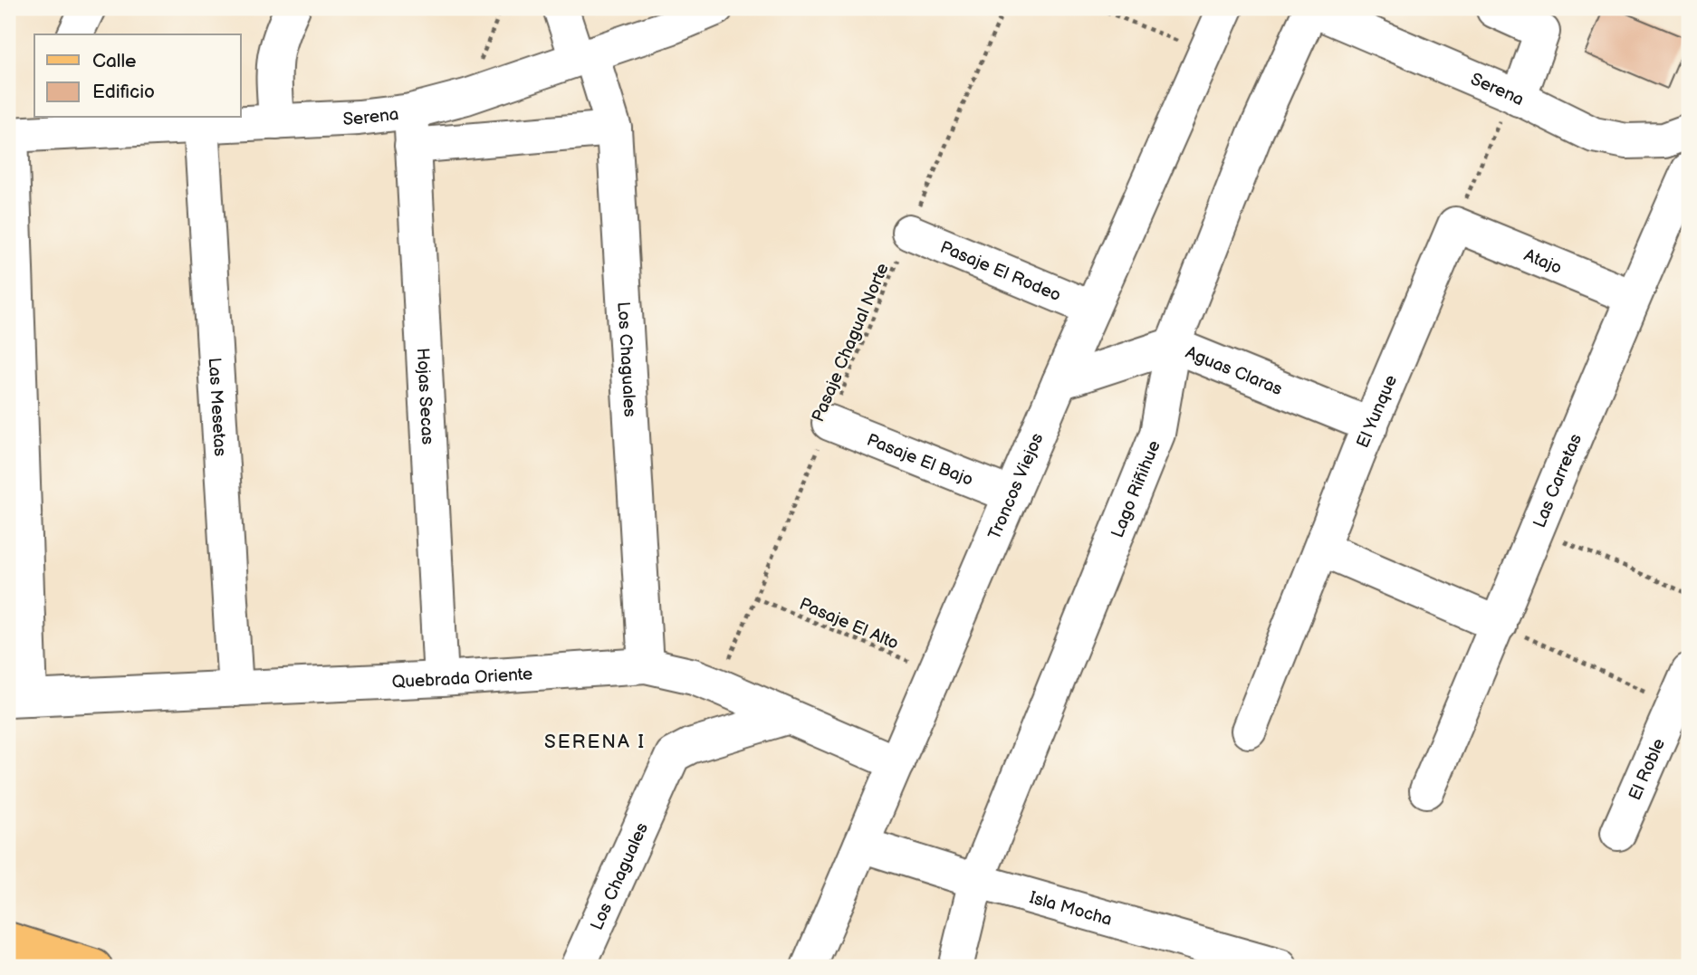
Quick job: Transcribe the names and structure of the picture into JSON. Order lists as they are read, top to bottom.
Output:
{
  "streets": {
    "street": [
      "Serena",
      "Atajo",
      "Pasaje El Rodeo",
      "Los Chaguales",
      "Aguas Claras",
      "Hojas Secas",
      "Las Mesetas",
      "El Yunque",
      "Pasaje El Bajo",
      "Las Carretas",
      "Troncos Viejos",
      "Lago Riñihue",
      "Quebrada Oriente",
      "El Roble",
      "Isla Mocha"
    ],
    "path": ["Pasaje Chagual Norte", "Pasaje El Alto"]
  },
  "crossings": [
    ["Serena", "Los Chaguales"],
    ["Serena", "Hojas Secas"],
    ["Serena", "Las Mesetas"],
    ["Serena", "Lago Riñihue"],
    ["Atajo", "El Yunque"],
    ["Atajo", "Las Carretas"],
    ["Pasaje El Rodeo", "Pasaje Chagual Norte"],
    ["Pasaje El Rodeo", "Troncos Viejos"],
    ["Pasaje Chagual Norte", "Pasaje El Bajo"],
    ["Pasaje Chagual Norte", "Pasaje El Alto"],
    ["Pasaje Chagual Norte", "Quebrada Oriente"],
    ["Los Chaguales", "Quebrada Oriente"],
    ["Aguas Claras", "El Yunque"],
    ["Aguas Claras", "Troncos Viejos"],
    ["Aguas Claras", "Lago Riñihue"],
    ["Hojas Secas", "Quebrada Oriente"],
    ["Las Mesetas", "Quebrada Oriente"],
    ["Pasaje El Bajo", "Troncos Viejos"],
    ["Troncos Viejos", "Pasaje El Alto"],
    ["Troncos Viejos", "Quebrada Oriente"],
    ["Troncos Viejos", "Isla Mocha"],
    ["Lago Riñihue", "Isla Mocha"]
  ],
  "districts": ["SERENA I"],
  "legend": ["Calle", "Edificio"]
}
